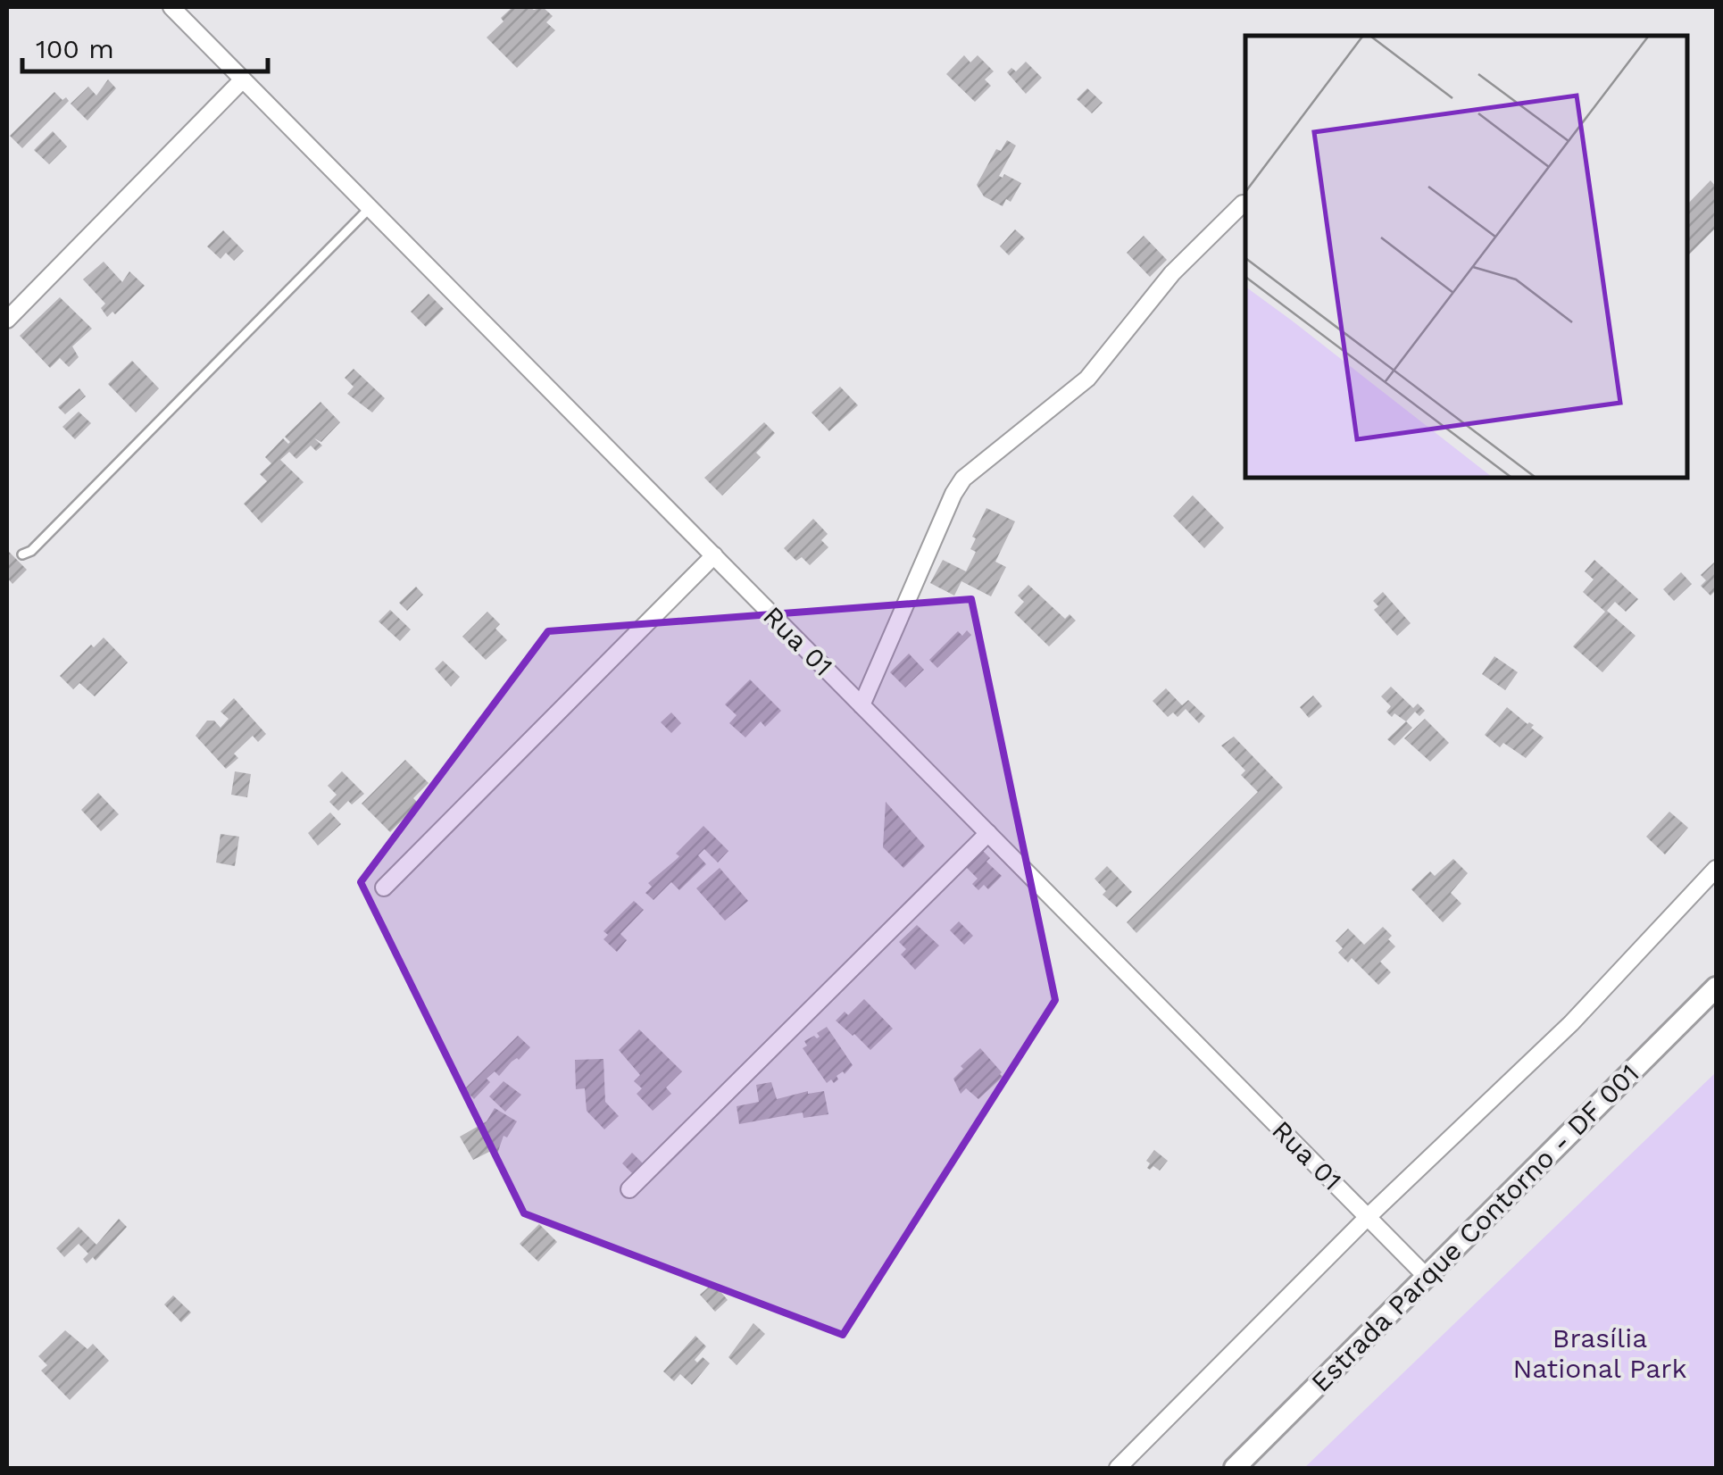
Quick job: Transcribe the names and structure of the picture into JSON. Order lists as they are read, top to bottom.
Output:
{
  "streets": {
    "main road": ["Estrada Parque Contorno - DF 001"],
    "street": ["Rua 01"]
  },
  "crossings": [
    ["Rua 01", "Estrada Parque Contorno - DF 001"]
  ],
  "parks": ["Brasília National Park"],
  "scale_bar": "100 m"
}
